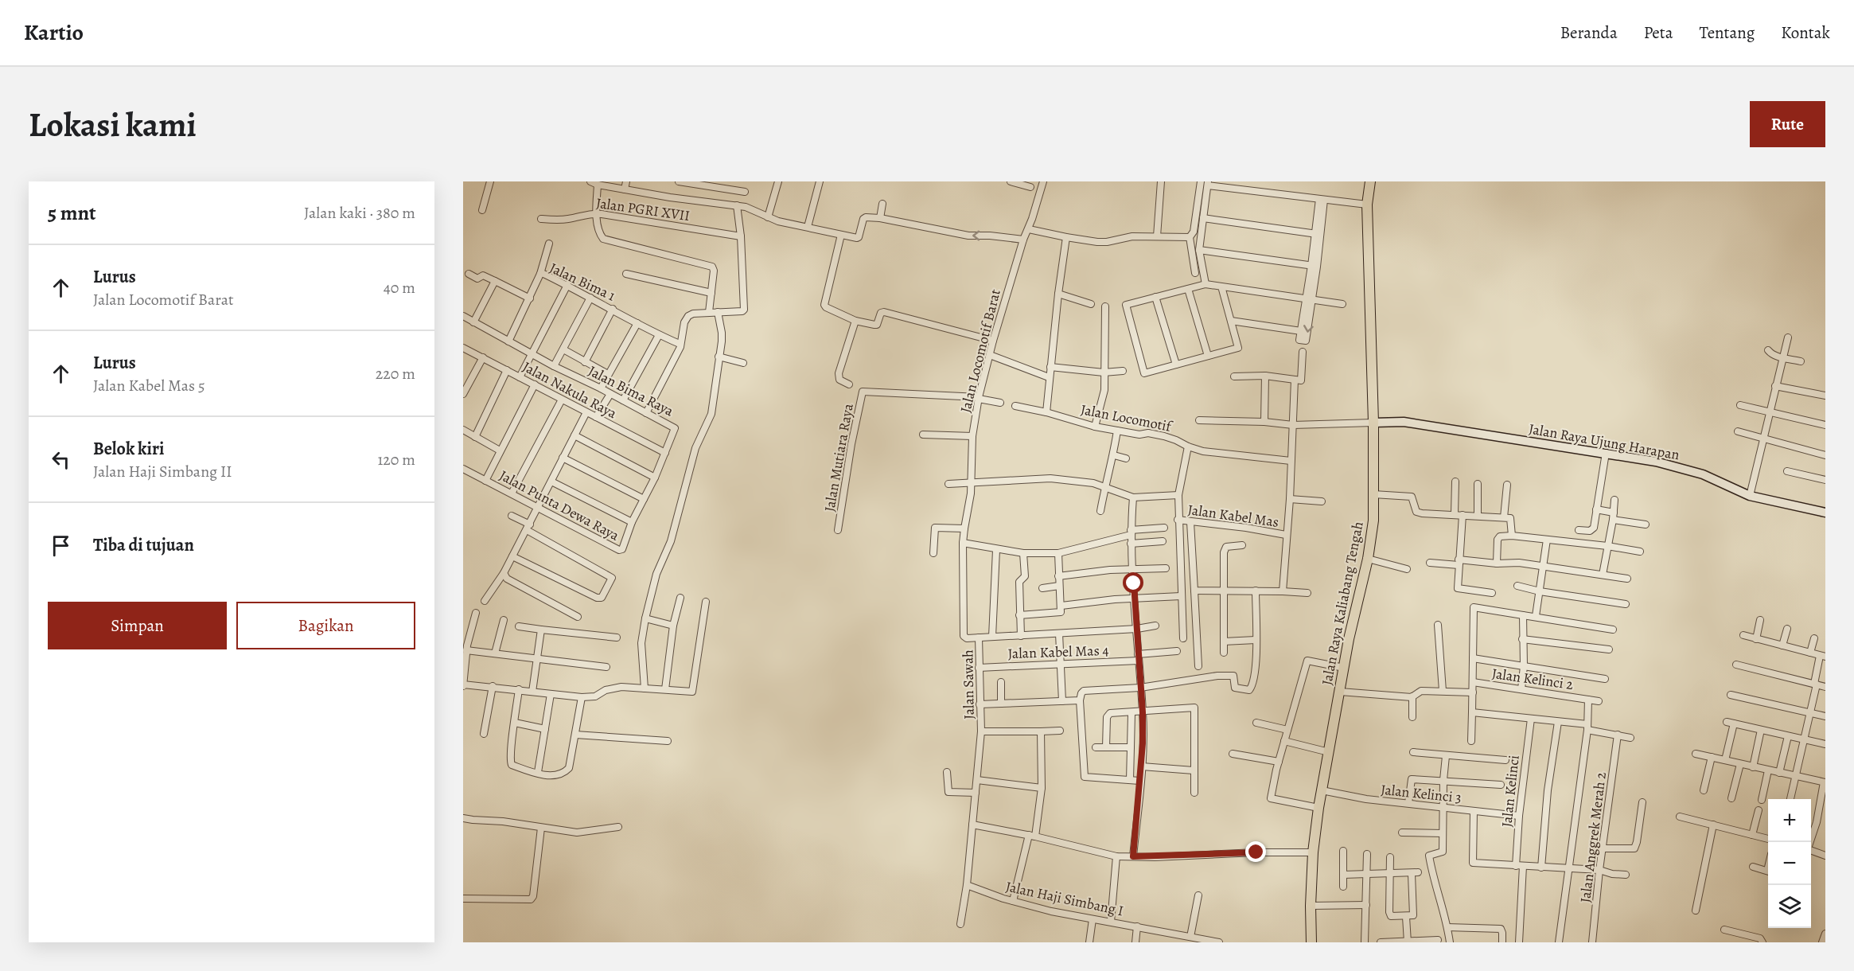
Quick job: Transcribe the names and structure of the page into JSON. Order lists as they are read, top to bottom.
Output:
{
  "streets": {
    "main road": ["Jalan Raya Kaliabang Tengah"],
    "street": [
      "Jalan PGRI XVII",
      "Jalan Bima 1",
      "Jalan Locomotif Barat",
      "Jalan Nakula Raya",
      "Jalan Bima Raya",
      "Jalan Locomotif",
      "Jalan Raya Ujung Harapan",
      "Jalan Mutiara Raya",
      "Jalan Punta Dewa Raya",
      "Jalan Kabel Mas",
      "Jalan Kabel Mas 4",
      "Jalan Kelinci 2",
      "Jalan Sawah",
      "Jalan Kelinci",
      "Jalan Kelinci 3",
      "Jalan Anggrek Merah 2",
      "Jalan Haji Simbang I"
    ]
  },
  "crossings": [
    ["Jalan Bima 1", "Jalan Bima Raya"],
    ["Jalan Locomotif Barat", "Jalan Mutiara Raya"],
    ["Jalan Locomotif Barat", "Jalan Sawah"],
    ["Jalan Nakula Raya", "Jalan Bima Raya"],
    ["Jalan Bima Raya", "Jalan Punta Dewa Raya"],
    ["Jalan Raya Ujung Harapan", "Jalan Raya Kaliabang Tengah"],
    ["Jalan Raya Kaliabang Tengah", "Jalan Kelinci 2"],
    ["Jalan Raya Kaliabang Tengah", "Jalan Kelinci 3"],
    ["Jalan Kabel Mas 4", "Jalan Sawah"],
    ["Jalan Kelinci", "Jalan Kelinci 3"]
  ],
  "page": {
    "header": "Kartio",
    "nav": [
      "Beranda",
      "Peta",
      "Tentang",
      "Kontak"
    ],
    "buttons": [
      "Rute",
      ["Simpan", "Bagikan"]
    ],
    "title": "Lokasi kami",
    "heading": ["5 mnt", "Jalan kaki · 380 m"],
    "list": [
      ["Lurus", "Jalan Locomotif Barat", "40 m"],
      ["Lurus", "Jalan Kabel Mas 5", "220 m"],
      ["Belok kiri", "Jalan Haji Simbang II", "120 m"],
      "Tiba di tujuan"
    ],
    "map_buttons": ["+", "−"]
  }
}
